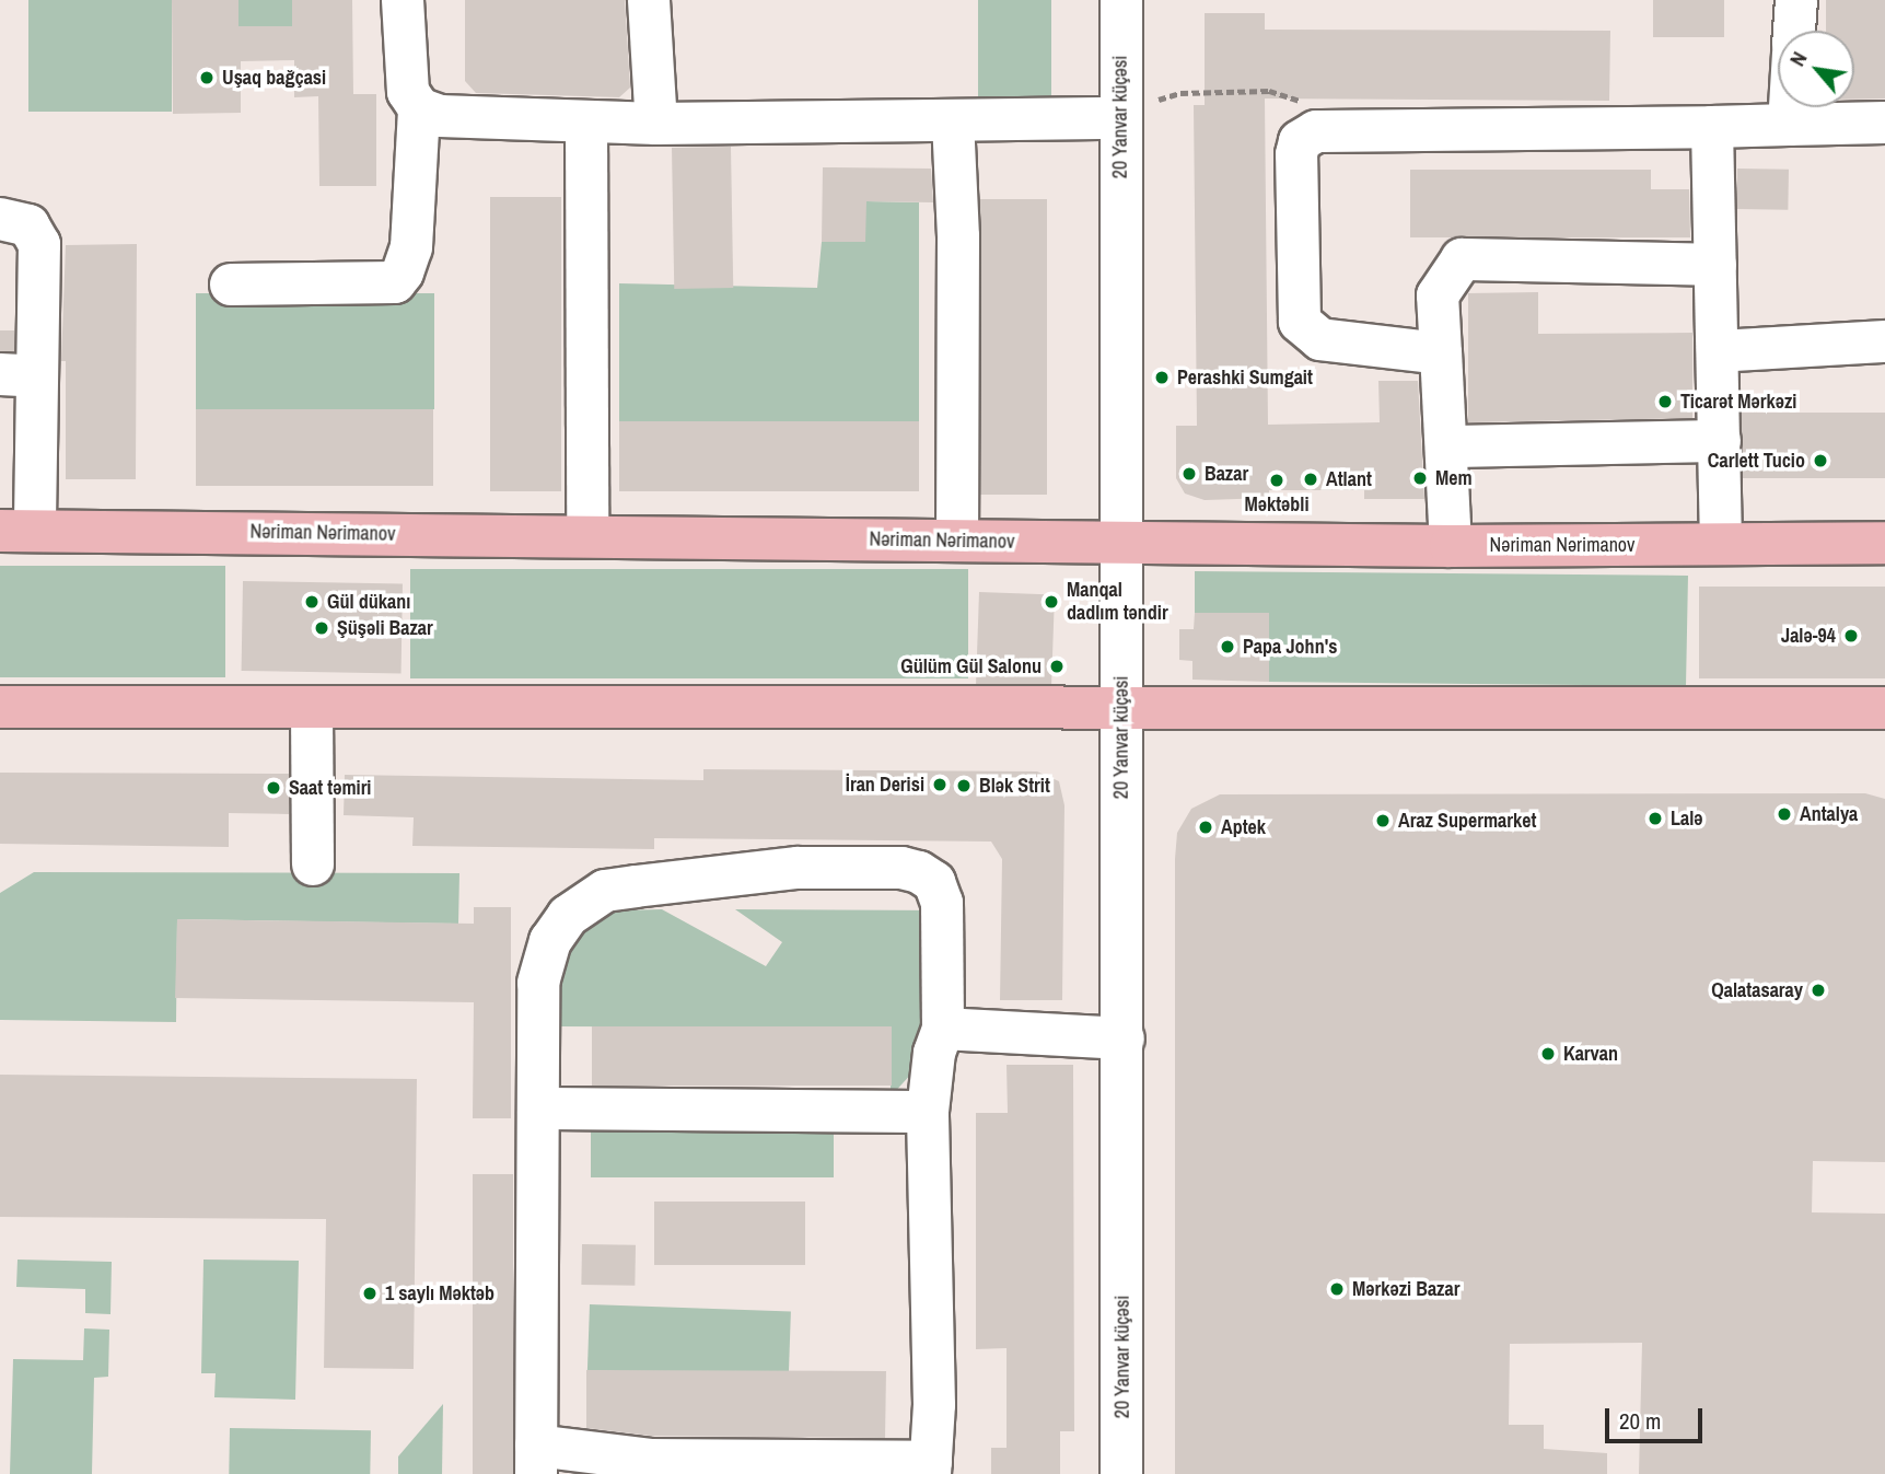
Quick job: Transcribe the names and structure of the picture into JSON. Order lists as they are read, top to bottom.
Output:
{
  "streets": {
    "main road": ["Nəriman Nərimanov"],
    "street": ["20 Yanvar küçəsi"]
  },
  "crossings": [
    ["20 Yanvar küçəsi", "Nəriman Nərimanov"]
  ],
  "places": [
    "Uşaq bağçasi",
    "Perashki Sumgait",
    "Ticarət Mərkəzi",
    "Carlett Tucio",
    "Bazar",
    "Mem",
    "Atlant",
    "Məktəbli",
    "Gül dükanı",
    "Manqal dadlım təndir",
    "Şüşəli Bazar",
    "Jalə-94",
    "Papa John's",
    "Gülüm Gül Salonu",
    "İran Derisi",
    "Blək Strit",
    "Saat təmiri",
    "Antalya",
    "Lalə",
    "Araz Supermarket",
    "Aptek",
    "Qalatasaray",
    "Karvan",
    "Mərkəzi Bazar",
    "1 saylı Məktəb"
  ],
  "scale_bar": "20 m",
  "north": "top left"
}
